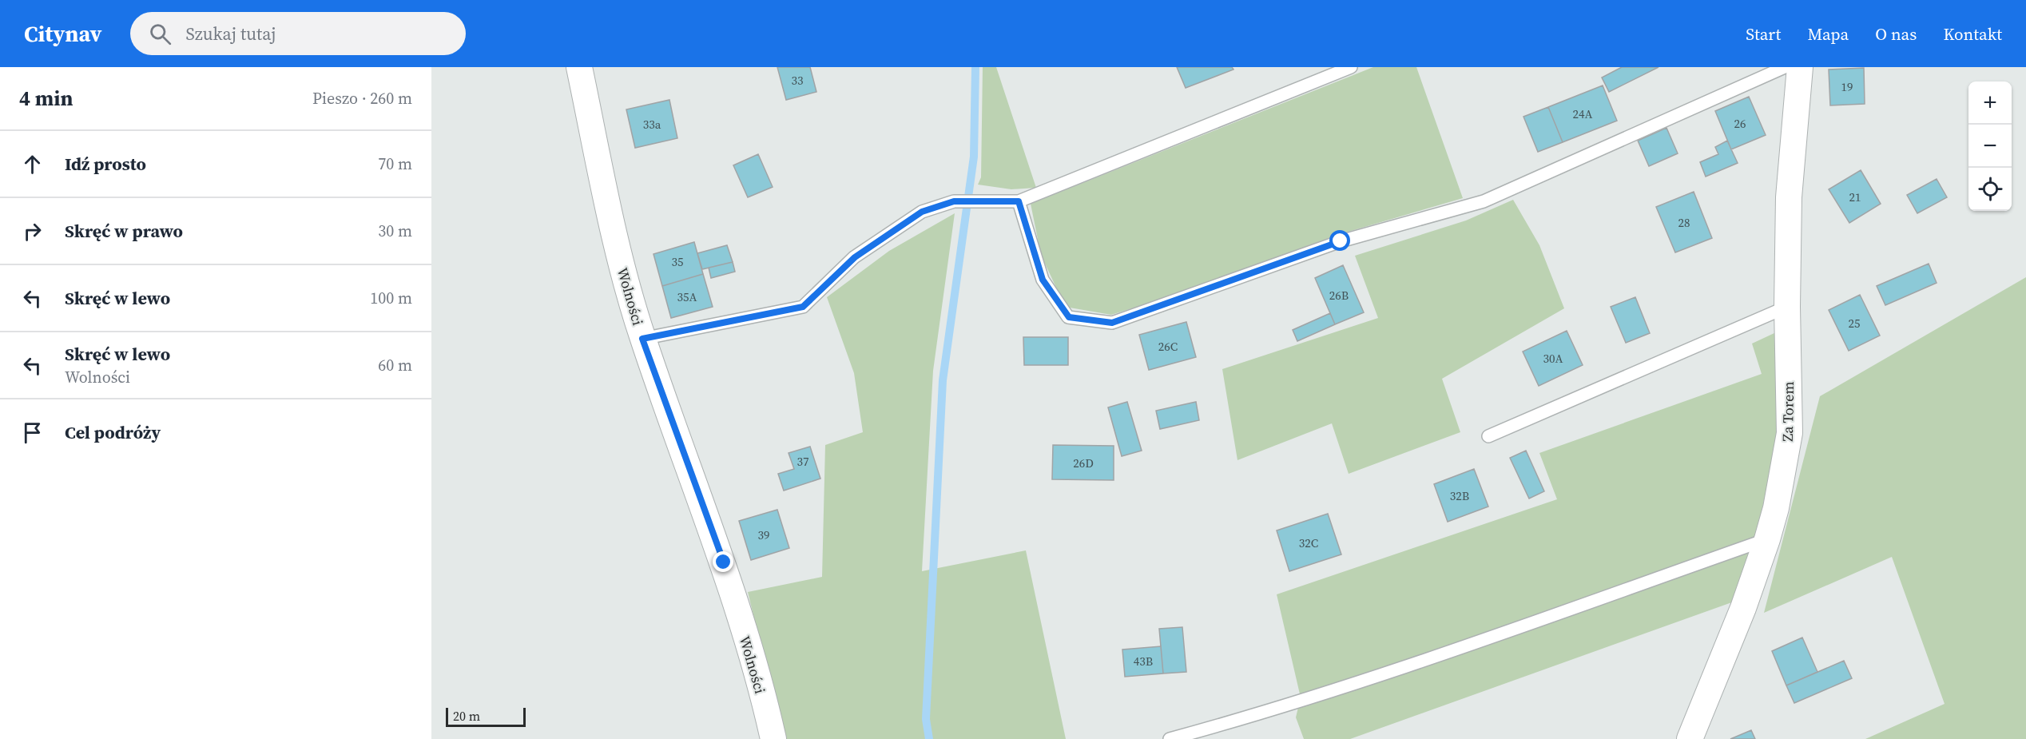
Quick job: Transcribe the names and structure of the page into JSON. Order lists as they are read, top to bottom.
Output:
{
  "streets": {
    "street": ["Wolności", "Za Torem"]
  },
  "house_numbers": [
    "33",
    "19",
    "24A",
    "26",
    "33a",
    "21",
    "28",
    "35",
    "26B",
    "35A",
    "25",
    "26C",
    "30A",
    "37",
    "26D",
    "32B",
    "39",
    "32C",
    "43B"
  ],
  "scale_bar": "20 m",
  "page": {
    "header": "Citynav",
    "search": "Szukaj tutaj",
    "nav": [
      "Start",
      "Mapa",
      "O nas",
      "Kontakt"
    ],
    "heading": ["4 min", "Pieszo · 260 m"],
    "map_buttons": ["+", "−"],
    "list": [
      ["Idź prosto", "70 m"],
      ["Skręć w prawo", "30 m"],
      ["Skręć w lewo", "100 m"],
      ["Skręć w lewo", "Wolności", "60 m"],
      "Cel podróży"
    ],
    "scale": "20 m"
  }
}
